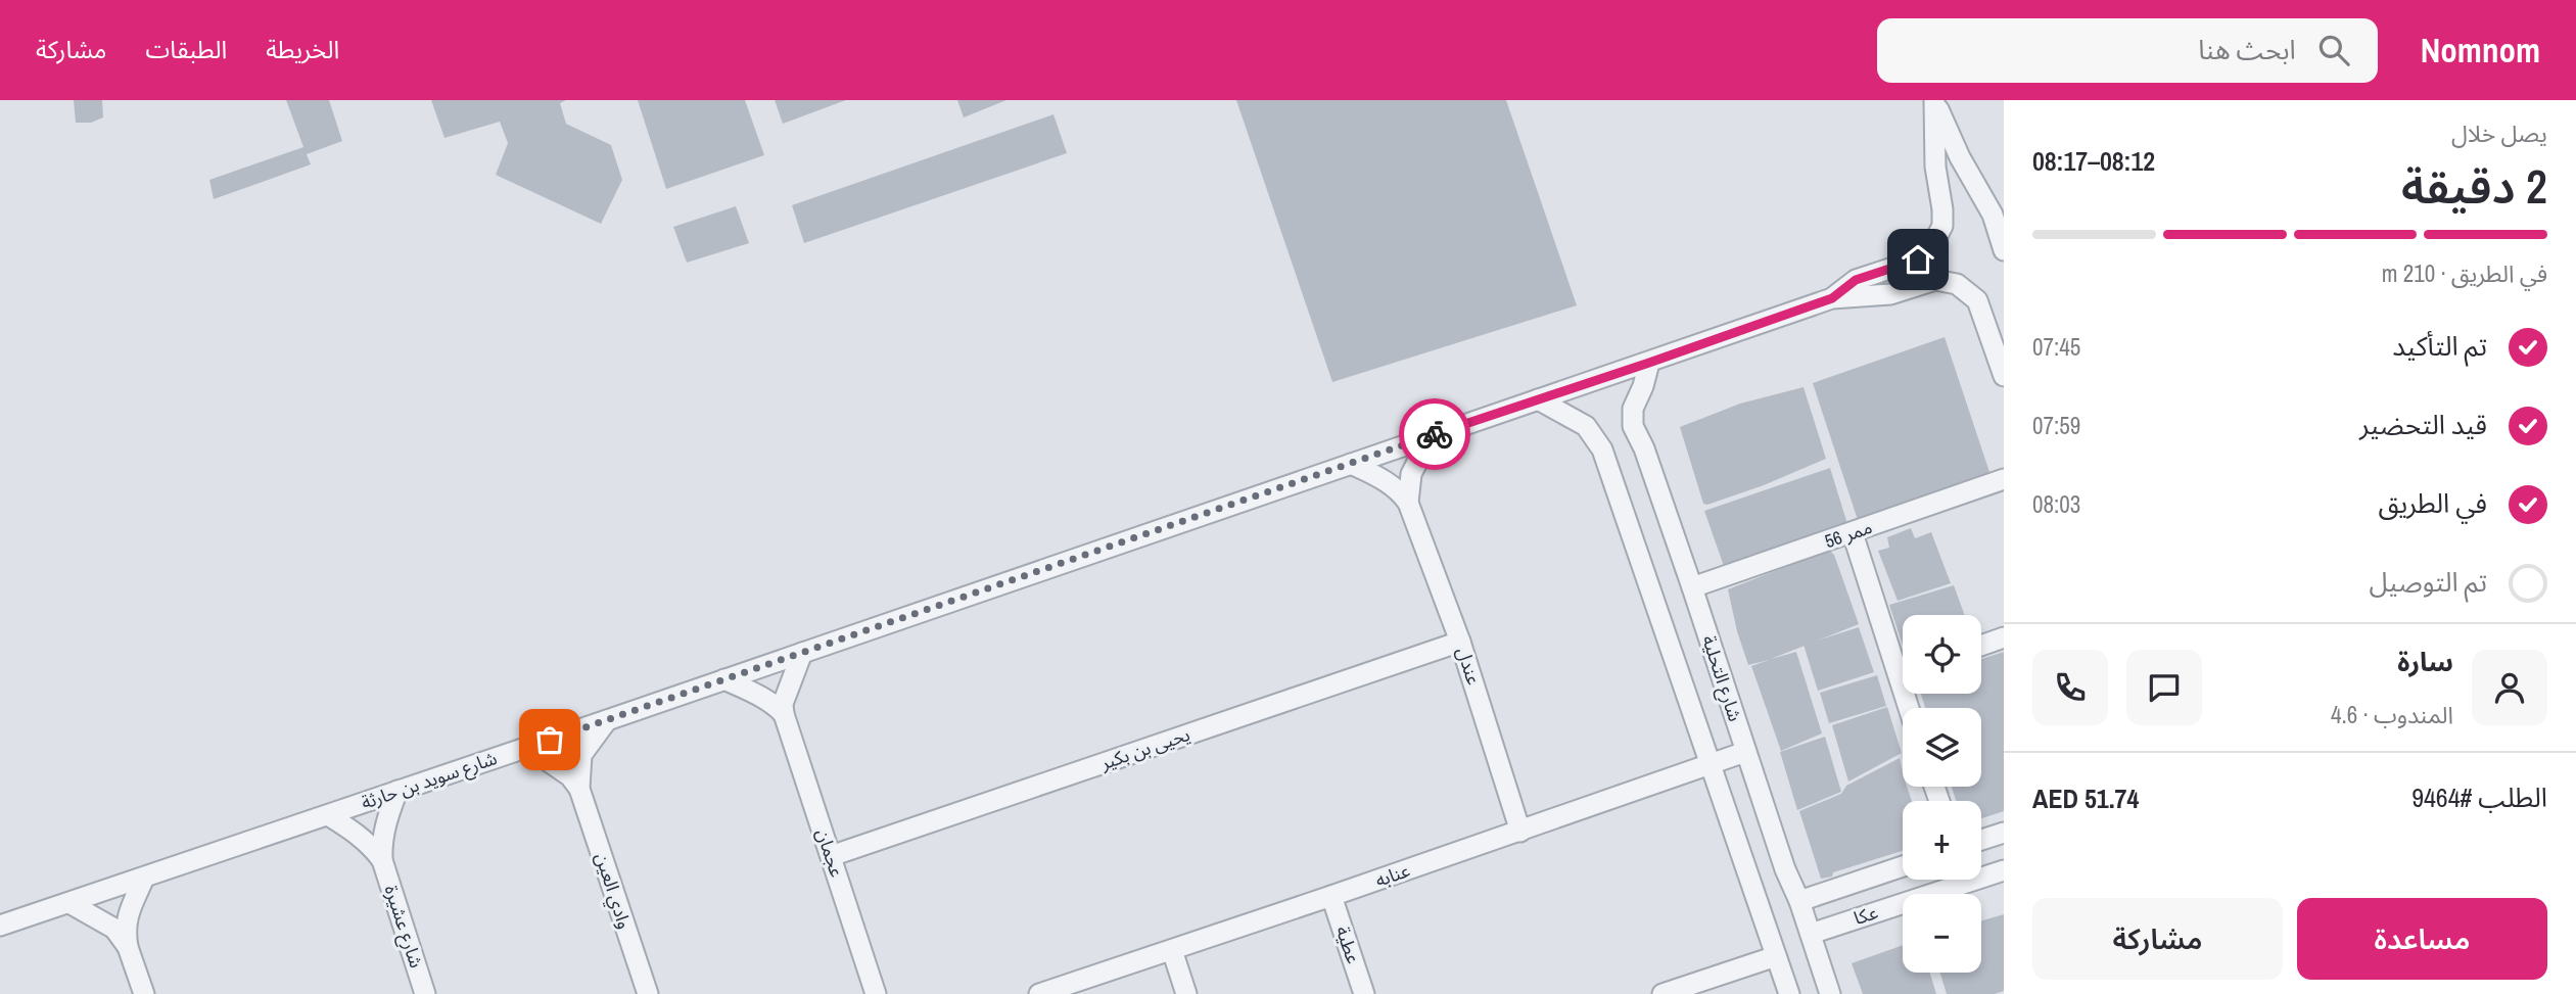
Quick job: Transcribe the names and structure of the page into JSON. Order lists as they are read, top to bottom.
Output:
{
  "streets": {
    "street": [
      "ممر 56",
      "عندل",
      "شارع التحلية",
      "يحيى بن بكير",
      "شارع سويد بن حارثة",
      "عجمان",
      "عنابه",
      "وادي العين",
      "عكا",
      "شارع عشيرة",
      "عطية"
    ]
  },
  "crossings": [
    ["ممر 56", "شارع التحلية"],
    ["عندل", "يحيى بن بكير"],
    ["عندل", "شارع سويد بن حارثة"],
    ["عندل", "عنابه"],
    ["شارع التحلية", "شارع سويد بن حارثة"],
    ["شارع التحلية", "عنابه"],
    ["شارع التحلية", "عكا"],
    ["يحيى بن بكير", "عجمان"],
    ["شارع سويد بن حارثة", "وادي العين"],
    ["شارع سويد بن حارثة", "شارع عشيرة"],
    ["عنابه", "عطية"]
  ],
  "page": {
    "header": "Nomnom",
    "search": "ابحث هنا",
    "nav": ["الخريطة", "الطبقات", "مشاركة"],
    "heading": ["2 دقيقة", "يصل خلال", "08:12–08:17"],
    "panel": [
      "سارة",
      "المندوب · 4.6",
      "الطلب #9464",
      "AED 51.74"
    ],
    "bar": "في الطريق · 210 m",
    "list": [
      ["تم التأكيد", "07:45"],
      ["قيد التحضير", "07:59"],
      ["في الطريق", "08:03"],
      "تم التوصيل"
    ],
    "map_buttons": ["+", "−"],
    "buttons": ["مساعدة", "مشاركة"]
  }
}
